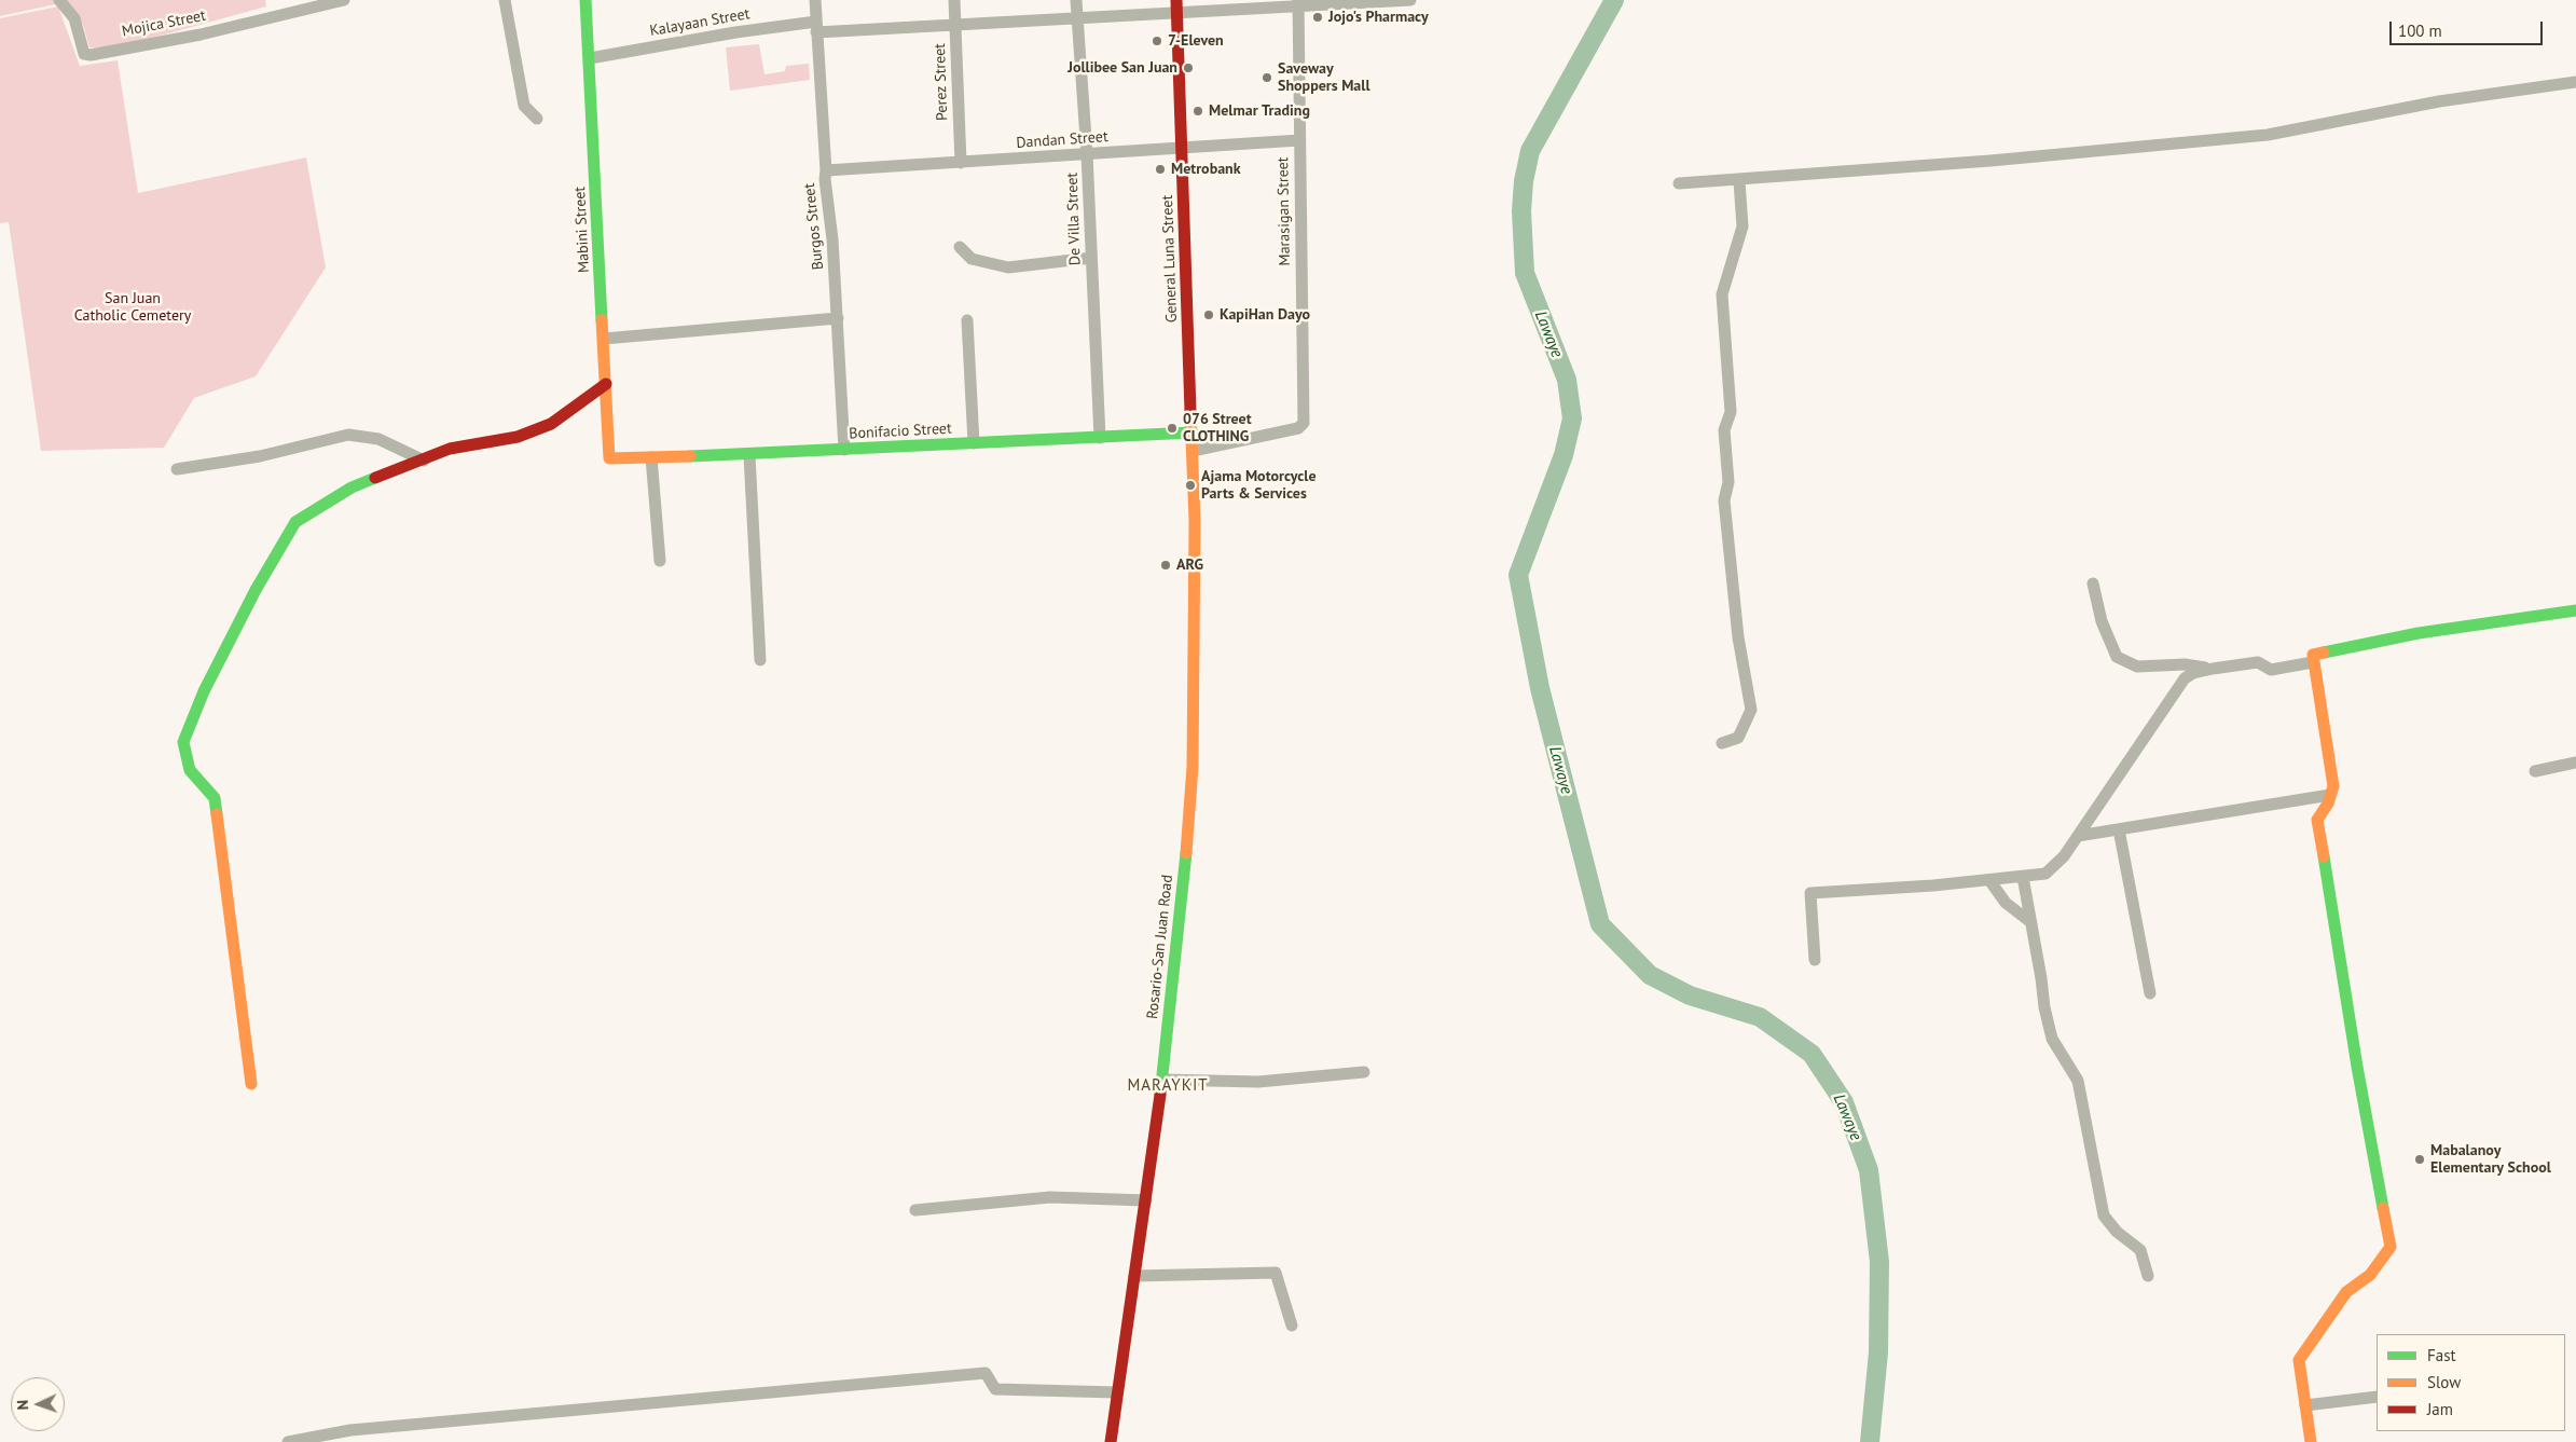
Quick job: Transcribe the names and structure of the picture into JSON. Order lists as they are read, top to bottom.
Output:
{
  "streets": {
    "street": [
      "Kalayaan Street",
      "Mojica Street",
      "Perez Street",
      "Dandan Street",
      "Marasigan Street",
      "De Villa Street",
      "Burgos Street",
      "Mabini Street",
      "General Luna Street",
      "Bonifacio Street",
      "Rosario-San Juan Road"
    ]
  },
  "crossings": [
    ["Kalayaan Street", "Perez Street"],
    ["Kalayaan Street", "Marasigan Street"],
    ["Kalayaan Street", "De Villa Street"],
    ["Kalayaan Street", "Burgos Street"],
    ["Kalayaan Street", "Mabini Street"],
    ["Kalayaan Street", "General Luna Street"],
    ["Perez Street", "Dandan Street"],
    ["Dandan Street", "Marasigan Street"],
    ["Dandan Street", "De Villa Street"],
    ["Dandan Street", "Burgos Street"],
    ["Dandan Street", "General Luna Street"],
    ["Marasigan Street", "General Luna Street"],
    ["Marasigan Street", "Rosario-San Juan Road"],
    ["De Villa Street", "Bonifacio Street"],
    ["Burgos Street", "Bonifacio Street"],
    ["Mabini Street", "Bonifacio Street"],
    ["General Luna Street", "Bonifacio Street"],
    ["General Luna Street", "Rosario-San Juan Road"]
  ],
  "districts": ["MARAYKIT"],
  "water": ["Lawaye"],
  "parks": ["San Juan Catholic Cemetery"],
  "places": [
    "Jojo's Pharmacy",
    "7-Eleven",
    "Jollibee San Juan",
    "Saveway Shoppers Mall",
    "Melmar Trading",
    "Metrobank",
    "KapiHan Dayo",
    "076 Street CLOTHING",
    "Ajama Motorcycle Parts & Services",
    "ARG",
    "Mabalanoy Elementary School"
  ],
  "legend": ["Fast", "Slow", "Jam"],
  "scale_bar": "100 m",
  "north": "left"
}
